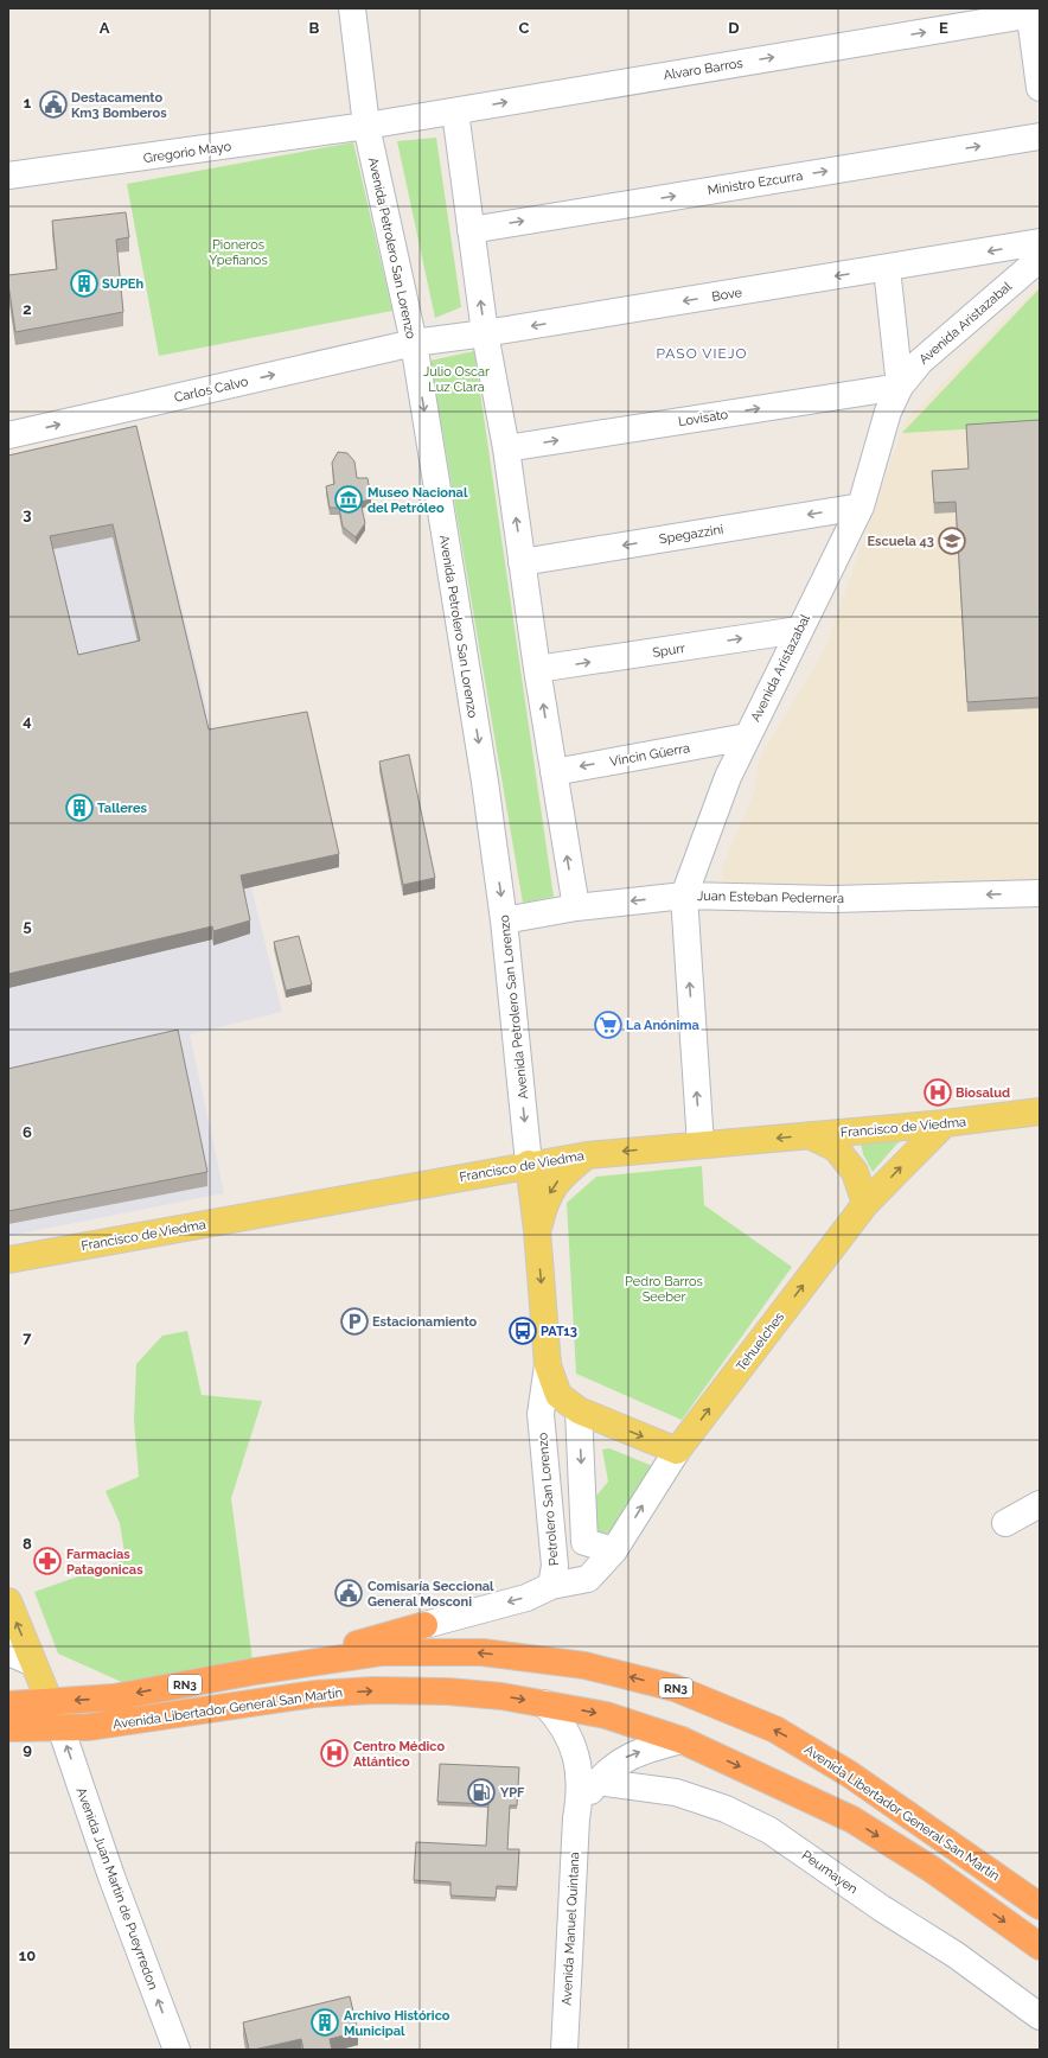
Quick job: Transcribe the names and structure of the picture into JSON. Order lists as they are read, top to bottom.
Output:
{
  "streets": {
    "highway": ["RN3", "Avenida Libertador General San Martín"],
    "main road": ["Francisco de Viedma", "Tehuelches", "Petrolero San Lorenzo"],
    "street": [
      "Alvaro Barros",
      "Gregorio Mayo",
      "Ministro Ezcurra",
      "Avenida Petrolero San Lorenzo",
      "Bove",
      "Avenida Aristazabal",
      "Carlos Calvo",
      "Lovisato",
      "Spegazzini",
      "Spurr",
      "Vincin Güerra",
      "Juan Esteban Pedernera",
      "Peumayen",
      "Avenida Juan Martin de Pueyrredon",
      "Avenida Manuel Quintana"
    ]
  },
  "crossings": [
    ["Alvaro Barros", "Gregorio Mayo"],
    ["Alvaro Barros", "Avenida Petrolero San Lorenzo"],
    ["Gregorio Mayo", "Avenida Petrolero San Lorenzo"],
    ["Avenida Petrolero San Lorenzo", "Bove"],
    ["Avenida Petrolero San Lorenzo", "Carlos Calvo"],
    ["Avenida Petrolero San Lorenzo", "Juan Esteban Pedernera"],
    ["Avenida Petrolero San Lorenzo", "Francisco de Viedma"],
    ["Avenida Petrolero San Lorenzo", "Petrolero San Lorenzo"],
    ["Bove", "Carlos Calvo"],
    ["Avenida Aristazabal", "Lovisato"],
    ["Avenida Aristazabal", "Spegazzini"],
    ["Avenida Aristazabal", "Spurr"],
    ["Avenida Aristazabal", "Vincin Güerra"],
    ["Avenida Aristazabal", "Juan Esteban Pedernera"],
    ["Avenida Aristazabal", "Francisco de Viedma"],
    ["Francisco de Viedma", "Tehuelches"],
    ["Francisco de Viedma", "Petrolero San Lorenzo"],
    ["Tehuelches", "Petrolero San Lorenzo"],
    ["Avenida Libertador General San Martín", "Avenida Juan Martin de Pueyrredon"],
    ["Avenida Libertador General San Martín", "Avenida Manuel Quintana"]
  ],
  "one_way": [
    "Alvaro Barros",
    "Ministro Ezcurra",
    "Bove",
    "Carlos Calvo",
    "Lovisato",
    "Spegazzini",
    "Spurr",
    "Vincin Güerra",
    "Juan Esteban Pedernera",
    "Tehuelches",
    "Avenida Juan Martin de Pueyrredon"
  ],
  "districts": ["PASO VIEJO"],
  "parks": ["Pioneros Ypefianos", "Julio Oscar Luz Clara", "Pedro Barros Seeber"],
  "places": {
    "public building": ["Destacamento Km3 Bomberos", "Comisaría Seccional General Mosconi"],
    "building": ["SUPEh", "Talleres", "Archivo Histórico Municipal"],
    "museum": ["Museo Nacional del Petróleo"],
    "school or university": ["Escuela 43"],
    "supermarket": ["La Anónima"],
    "hospital": ["Biosalud", "Centro Médico Atlántico"],
    "parking": ["Estacionamiento"],
    "bus stop": ["PAT13"],
    "pharmacy": ["Farmacias Patagonicas"],
    "fuel station": ["YPF"]
  },
  "grid": {
    "columns": [
      "A",
      "B",
      "C",
      "D",
      "E"
    ],
    "rows": [
      "1",
      "2",
      "3",
      "4",
      "5",
      "6",
      "7",
      "8",
      "9",
      "10"
    ]
  }
}
